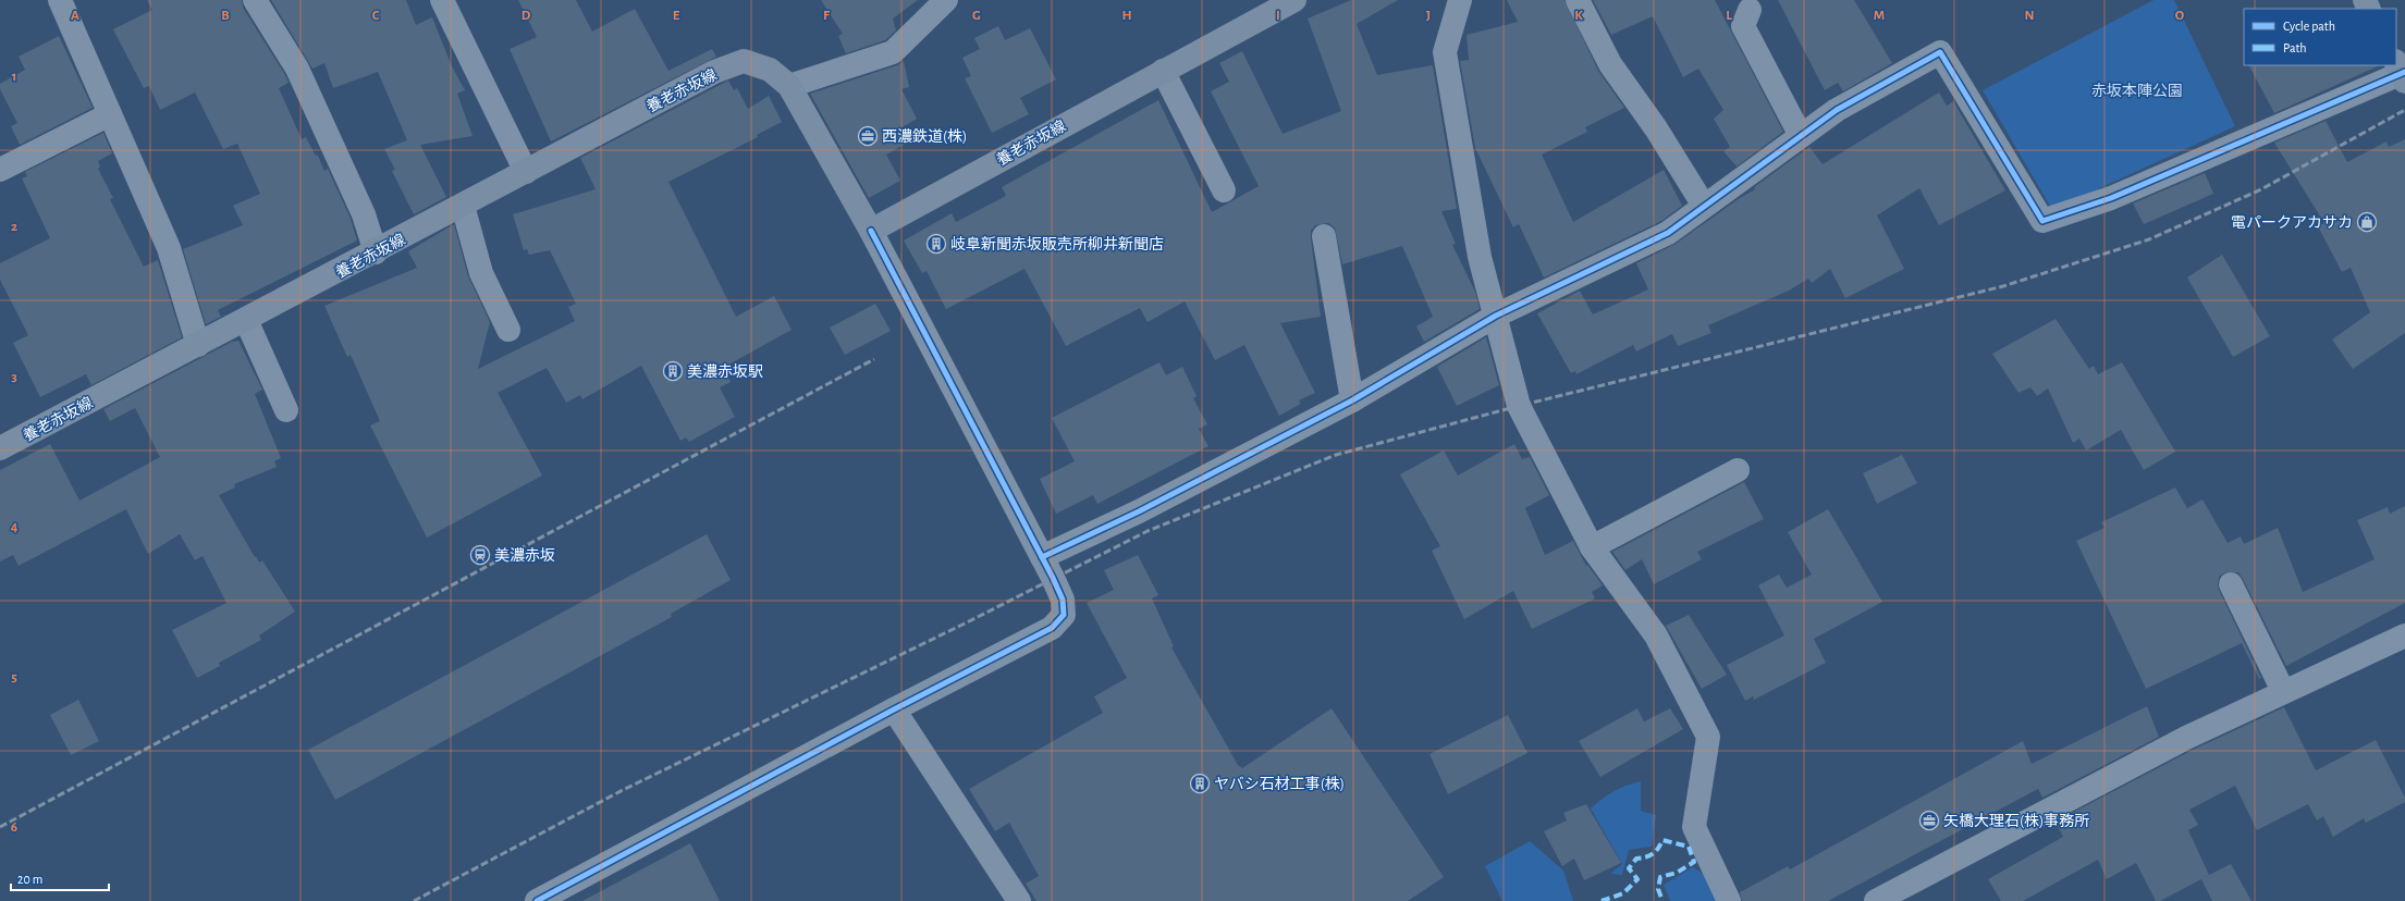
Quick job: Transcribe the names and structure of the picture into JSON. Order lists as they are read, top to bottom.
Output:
{
  "streets": {
    "main road": ["養老赤坂線"]
  },
  "parks": ["赤坂本陣公園"],
  "places": {
    "office": ["西濃鉄道(株)", "矢橋大理石(株)事務所"],
    "shop": ["電パークアカサカ"],
    "building": ["岐阜新聞赤坂販売所柳井新聞店", "美濃赤坂駅", "ヤバシ石材工事(株)"],
    "station": ["美濃赤坂"]
  },
  "legend": ["Cycle path", "Path"],
  "scale_bar": "20 m",
  "grid": {
    "columns": [
      "A",
      "B",
      "C",
      "D",
      "E",
      "F",
      "G",
      "H",
      "I",
      "J",
      "K",
      "L",
      "M",
      "N",
      "O"
    ],
    "rows": [
      "1",
      "2",
      "3",
      "4",
      "5",
      "6"
    ]
  }
}
